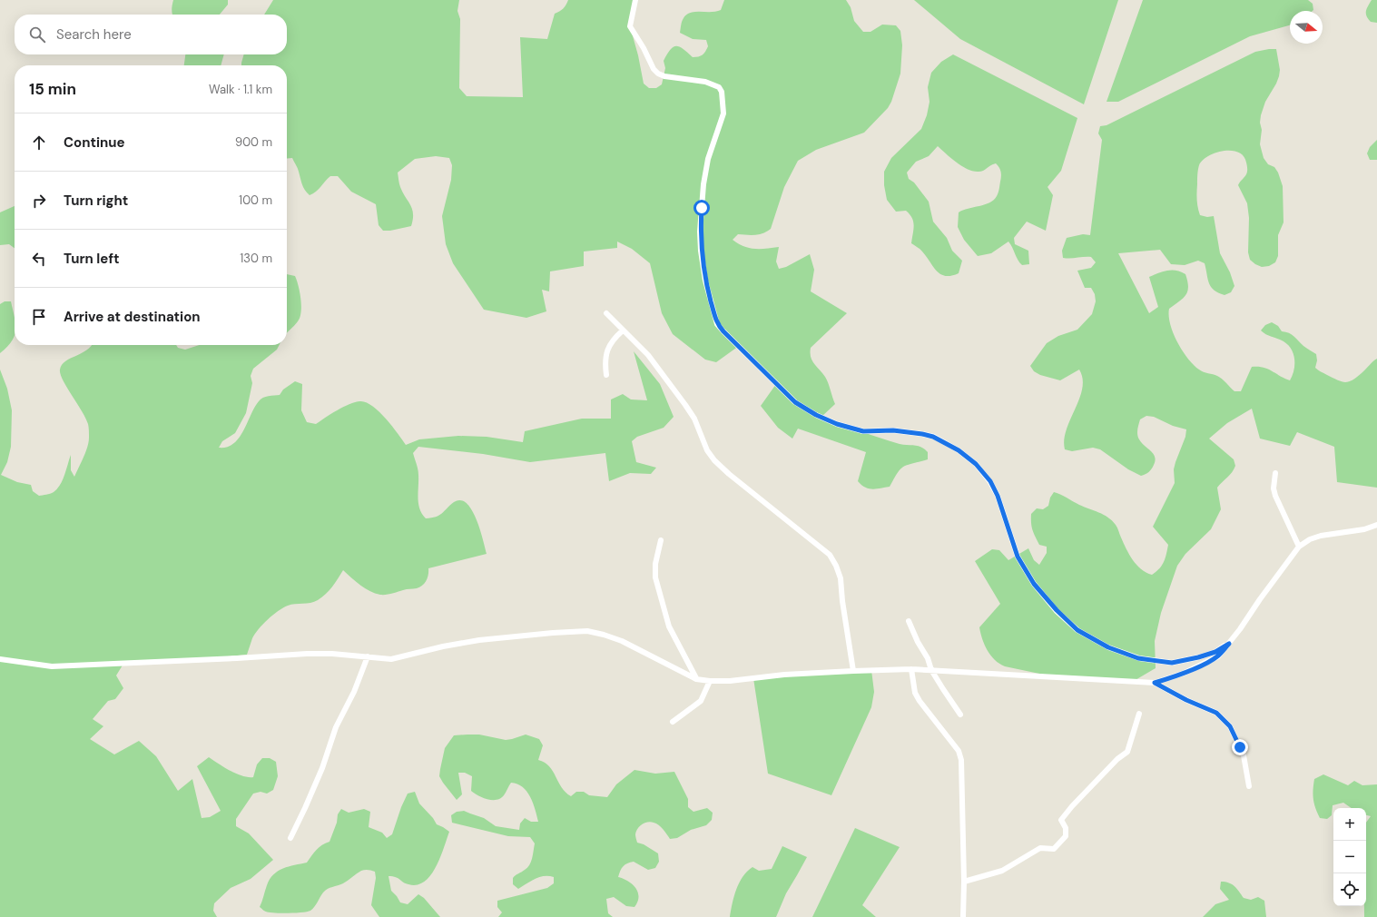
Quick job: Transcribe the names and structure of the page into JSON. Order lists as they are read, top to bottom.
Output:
{
  "north": "right",
  "page": {
    "search": "Search here",
    "heading": ["15 min", "Walk · 1.1 km"],
    "list": [
      ["Continue", "900 m"],
      ["Turn right", "100 m"],
      ["Turn left", "130 m"],
      "Arrive at destination"
    ],
    "map_buttons": ["+", "−"]
  }
}
